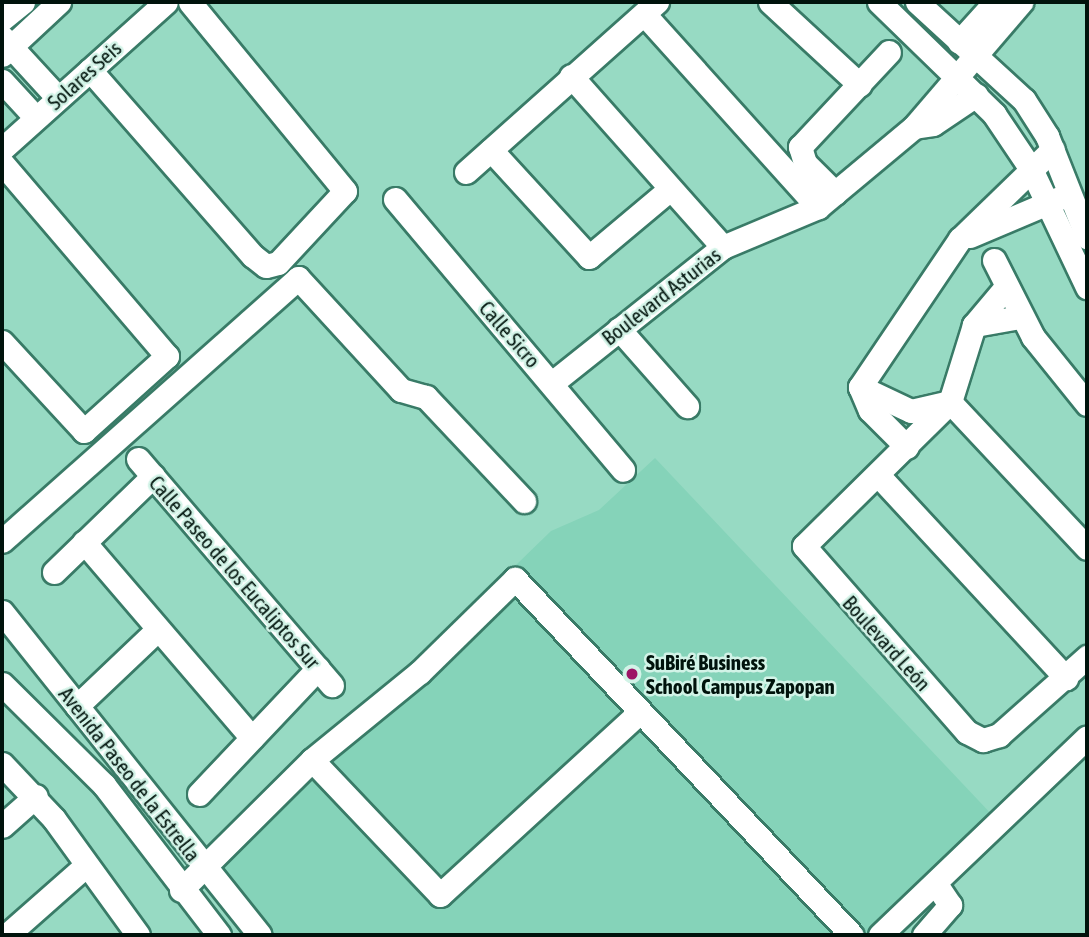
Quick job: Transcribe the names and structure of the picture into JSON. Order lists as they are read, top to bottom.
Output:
{
  "streets": {
    "street": [
      "Solares Seis",
      "Boulevard Asturias",
      "Calle Sicro",
      "Calle Paseo de los Eucaliptos Sur",
      "Boulevard León",
      "Avenida Paseo de la Estrella"
    ]
  },
  "crossings": [
    ["Boulevard Asturias", "Calle Sicro"]
  ],
  "places": ["SuBiré Business School Campus Zapopan"]
}
